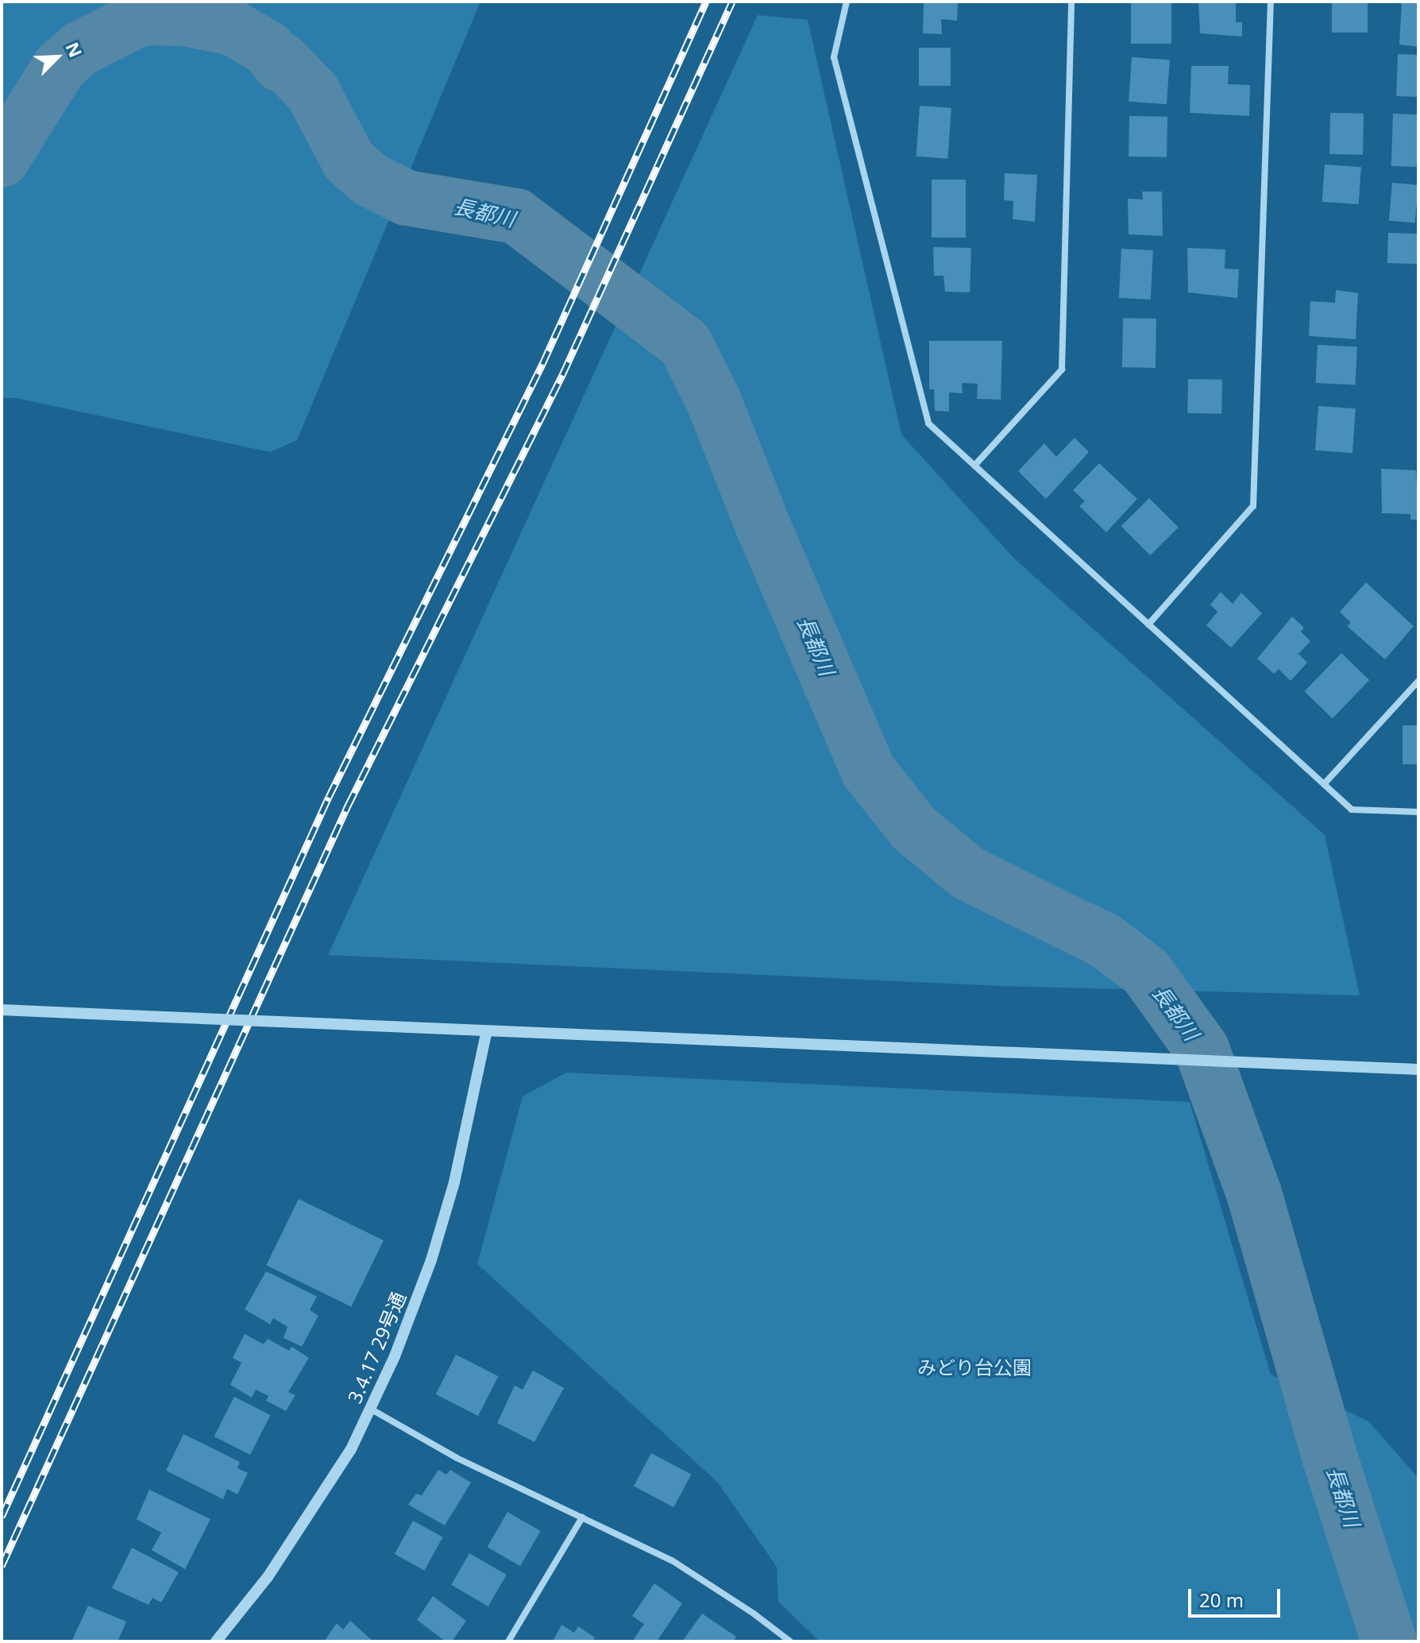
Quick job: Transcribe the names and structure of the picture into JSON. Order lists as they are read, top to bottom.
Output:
{
  "streets": {
    "street": ["3.4.17 29号通"]
  },
  "water": ["長都川"],
  "parks": ["みどり台公園"],
  "scale_bar": "20 m",
  "north": "top right"
}
